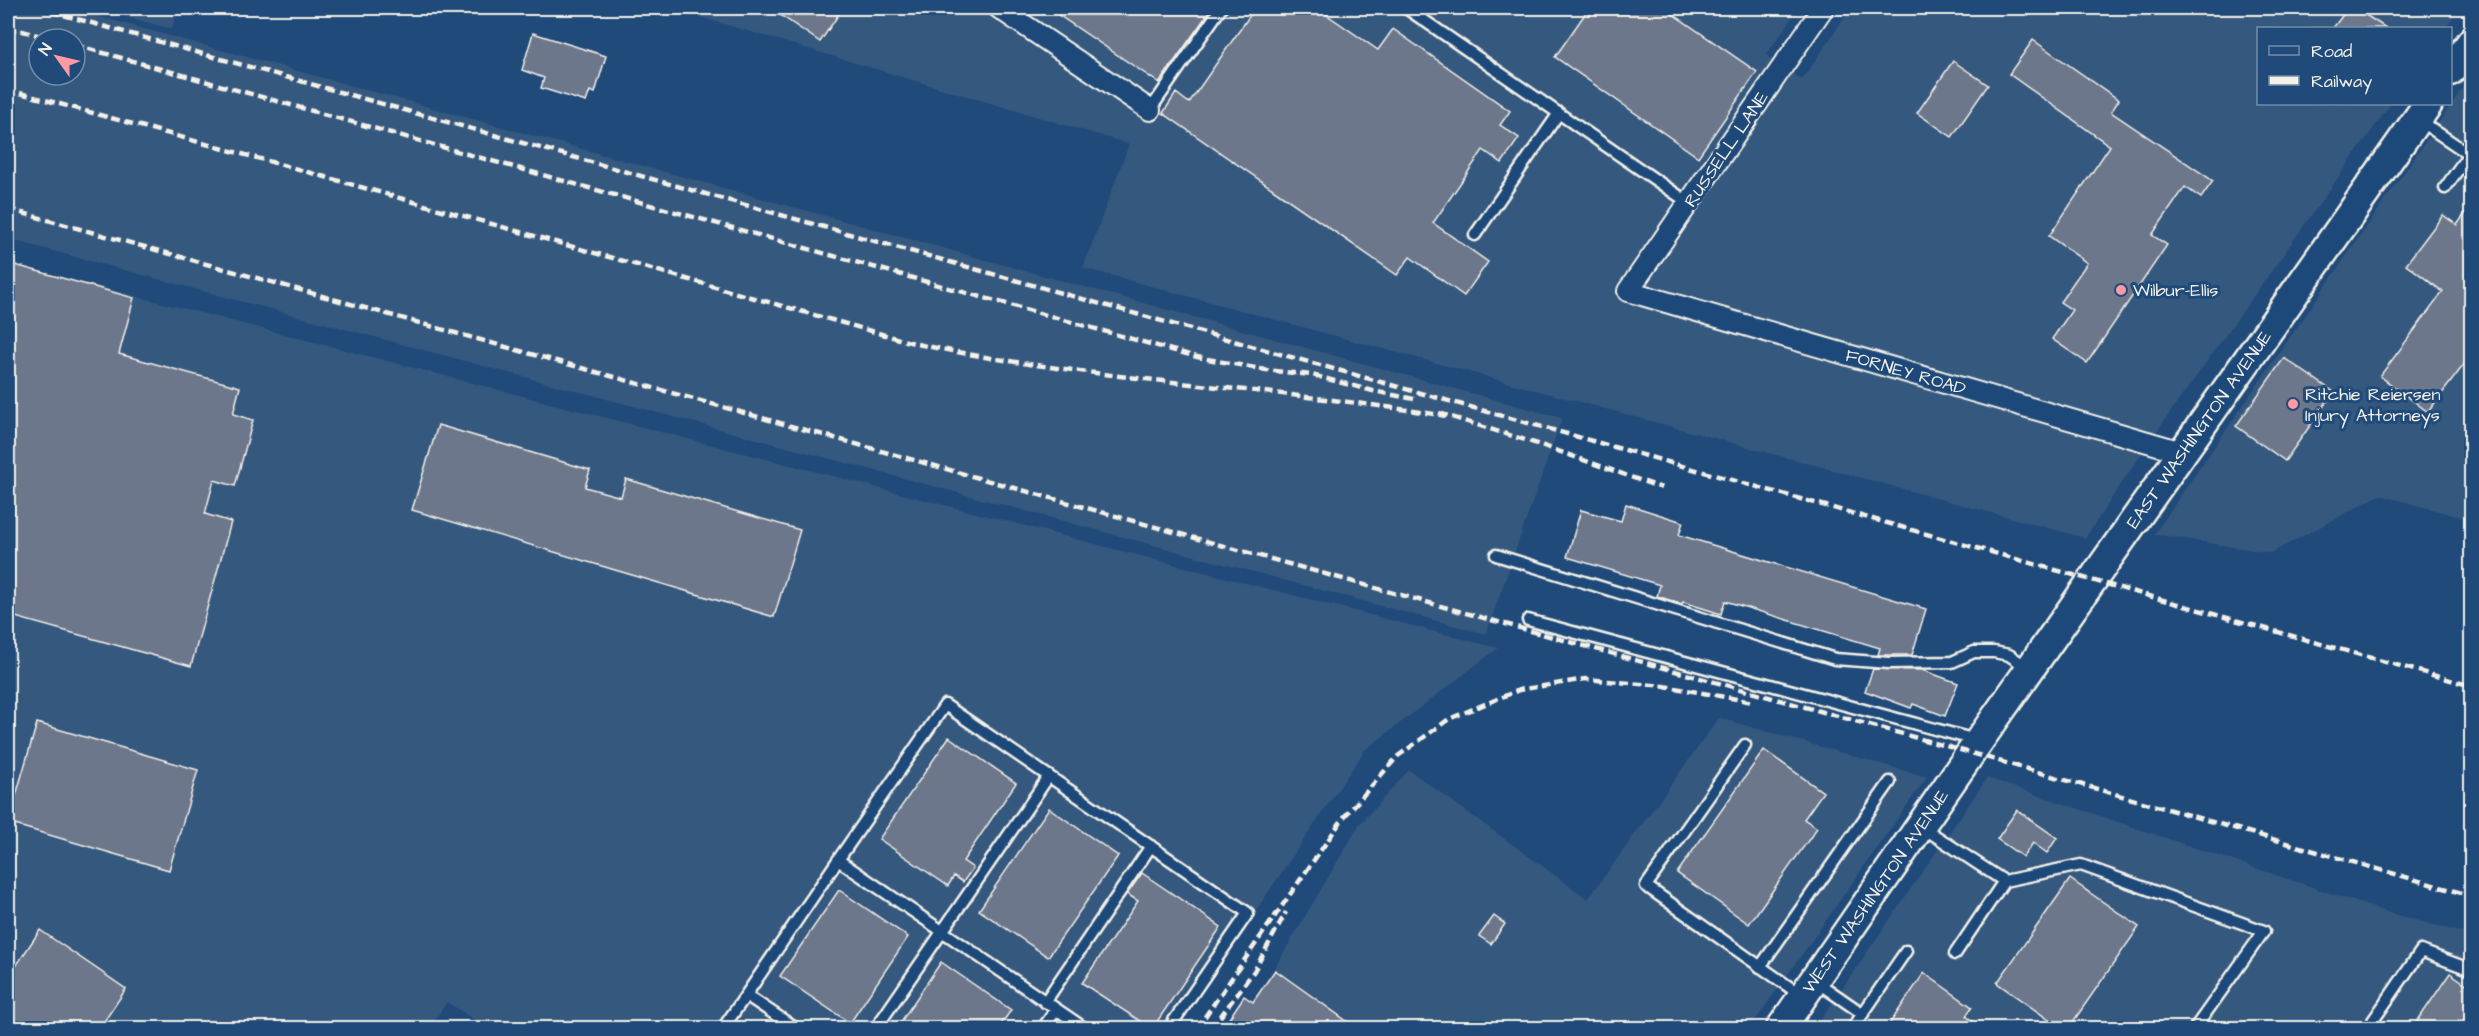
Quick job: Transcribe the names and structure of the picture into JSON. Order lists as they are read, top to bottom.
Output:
{
  "streets": {
    "main road": ["EAST WASHINGTON AVENUE", "WEST WASHINGTON AVENUE"],
    "street": ["RUSSELL LANE", "FORNEY ROAD"]
  },
  "crossings": [
    ["RUSSELL LANE", "FORNEY ROAD"],
    ["FORNEY ROAD", "EAST WASHINGTON AVENUE"],
    ["EAST WASHINGTON AVENUE", "WEST WASHINGTON AVENUE"]
  ],
  "places": ["Wilbur-Ellis", "Ritchie Reiersen Injury Attorneys"],
  "legend": ["Road", "Railway"],
  "north": "top left"
}
